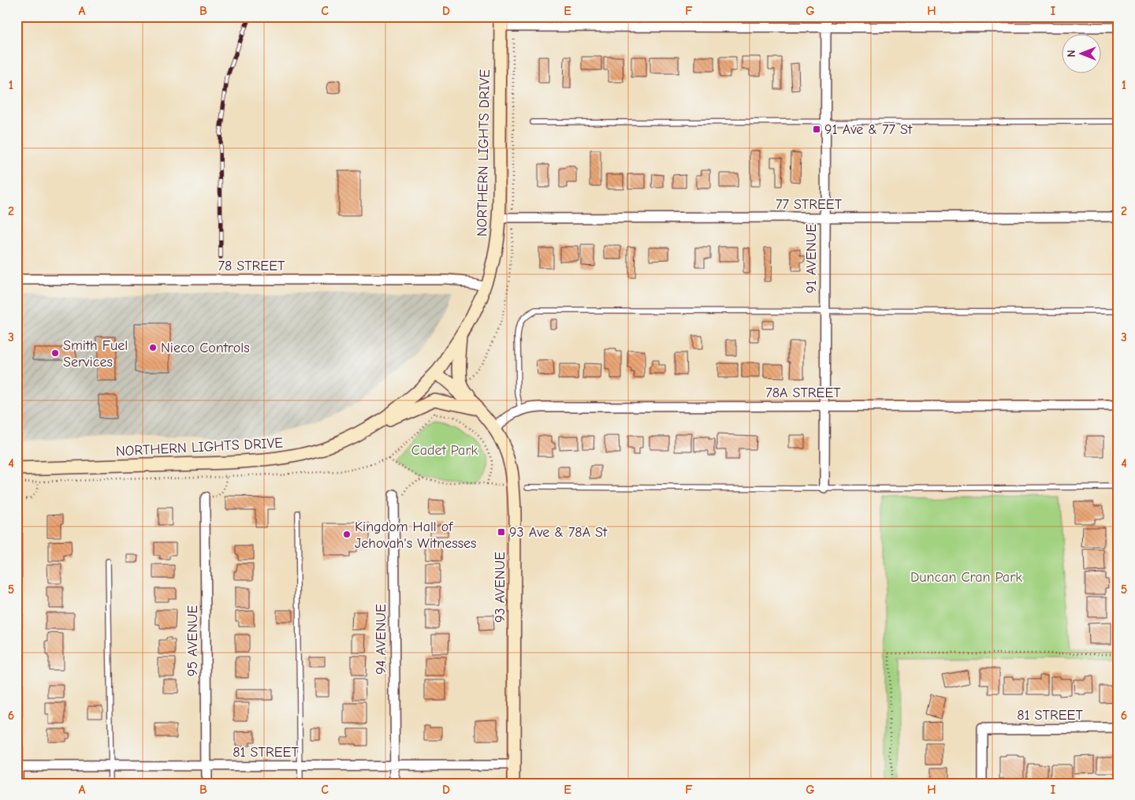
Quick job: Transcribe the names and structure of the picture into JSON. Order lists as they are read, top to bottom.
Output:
{
  "streets": {
    "main road": ["NORTHERN LIGHTS DRIVE", "93 AVENUE"],
    "street": [
      "77 STREET",
      "91 AVENUE",
      "78 STREET",
      "78A STREET",
      "94 AVENUE",
      "95 AVENUE",
      "81 STREET"
    ]
  },
  "crossings": [
    ["NORTHERN LIGHTS DRIVE", "77 STREET"],
    ["NORTHERN LIGHTS DRIVE", "78 STREET"],
    ["NORTHERN LIGHTS DRIVE", "93 AVENUE"],
    ["77 STREET", "91 AVENUE"],
    ["91 AVENUE", "78A STREET"],
    ["78A STREET", "93 AVENUE"],
    ["93 AVENUE", "81 STREET"],
    ["94 AVENUE", "81 STREET"],
    ["95 AVENUE", "81 STREET"]
  ],
  "parks": ["Cadet Park", "Duncan Cran Park"],
  "places": {
    "transit": ["91 Ave & 77 St", "93 Ave & 78A St"],
    "other": ["Nieco Controls", "Smith Fuel Services", "Kingdom Hall of Jehovah's Witnesses"]
  },
  "north": "left",
  "grid": {
    "columns": [
      "A",
      "B",
      "C",
      "D",
      "E",
      "F",
      "G",
      "H",
      "I"
    ],
    "rows": [
      "1",
      "2",
      "3",
      "4",
      "5",
      "6"
    ]
  }
}
